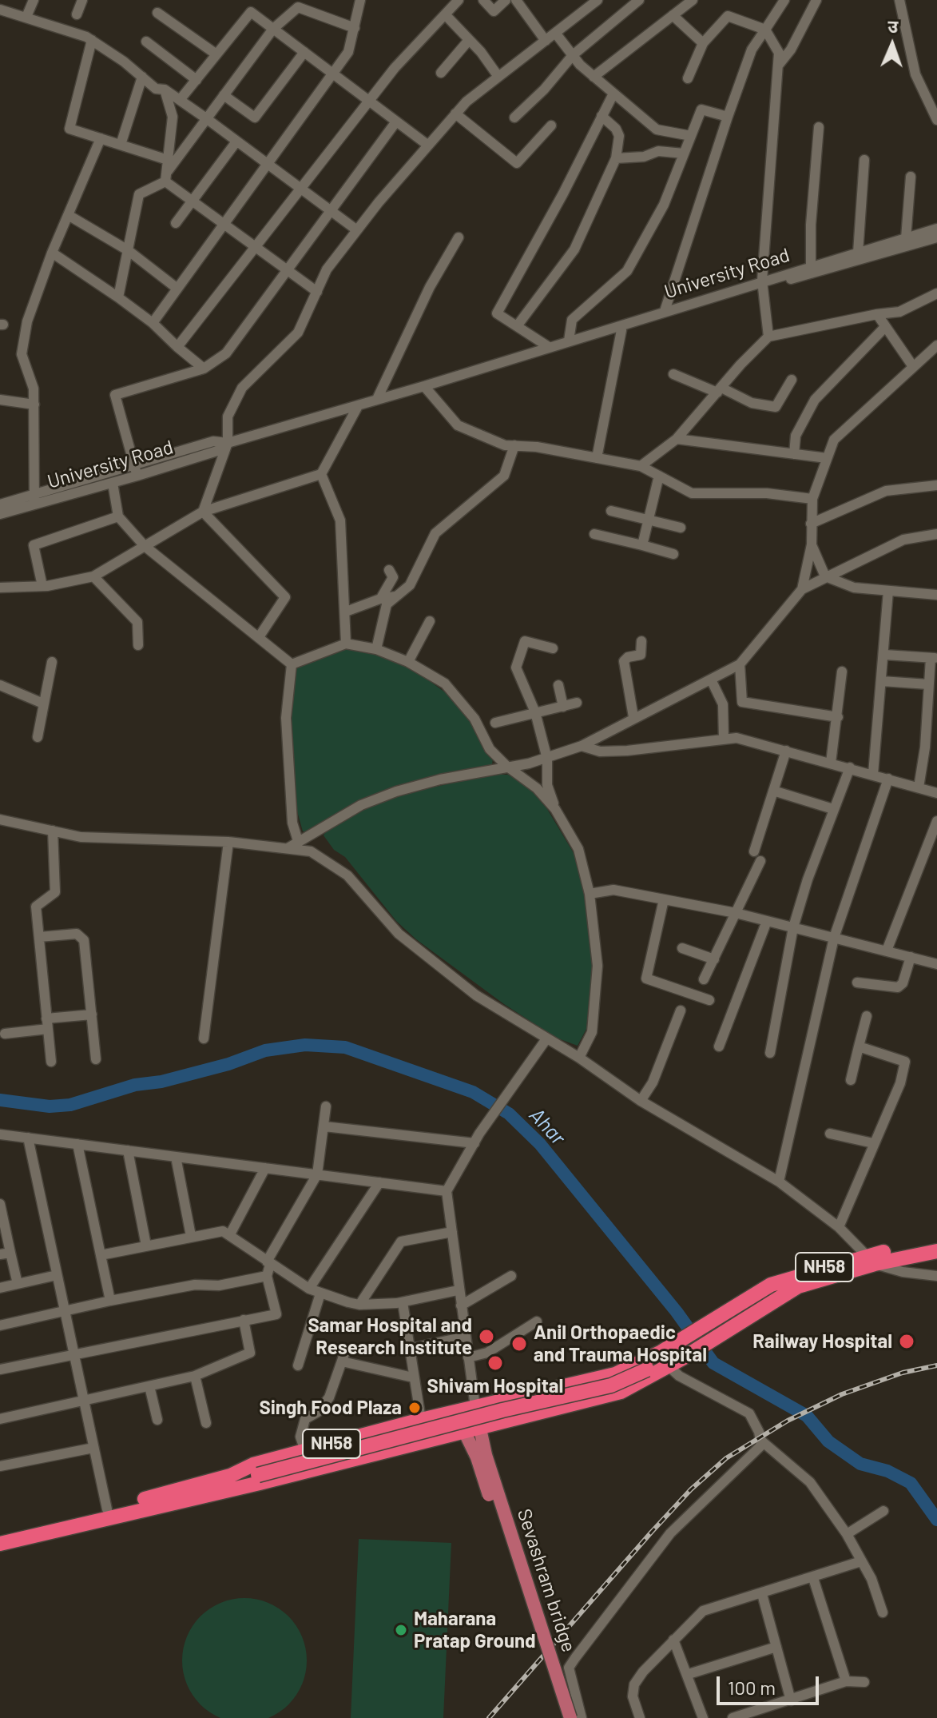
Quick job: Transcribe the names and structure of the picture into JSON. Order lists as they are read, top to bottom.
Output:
{
  "streets": {
    "highway": ["NH58"],
    "main road": ["Sevashram bridge"],
    "street": ["University Road"]
  },
  "water": ["Ahar"],
  "places": [
    "Samar Hospital and Research Institute",
    "Railway Hospital",
    "Anil Orthopaedic and Trauma Hospital",
    "Shivam Hospital",
    "Singh Food Plaza",
    "Maharana Pratap Ground"
  ],
  "scale_bar": "100 m",
  "north": "top"
}
